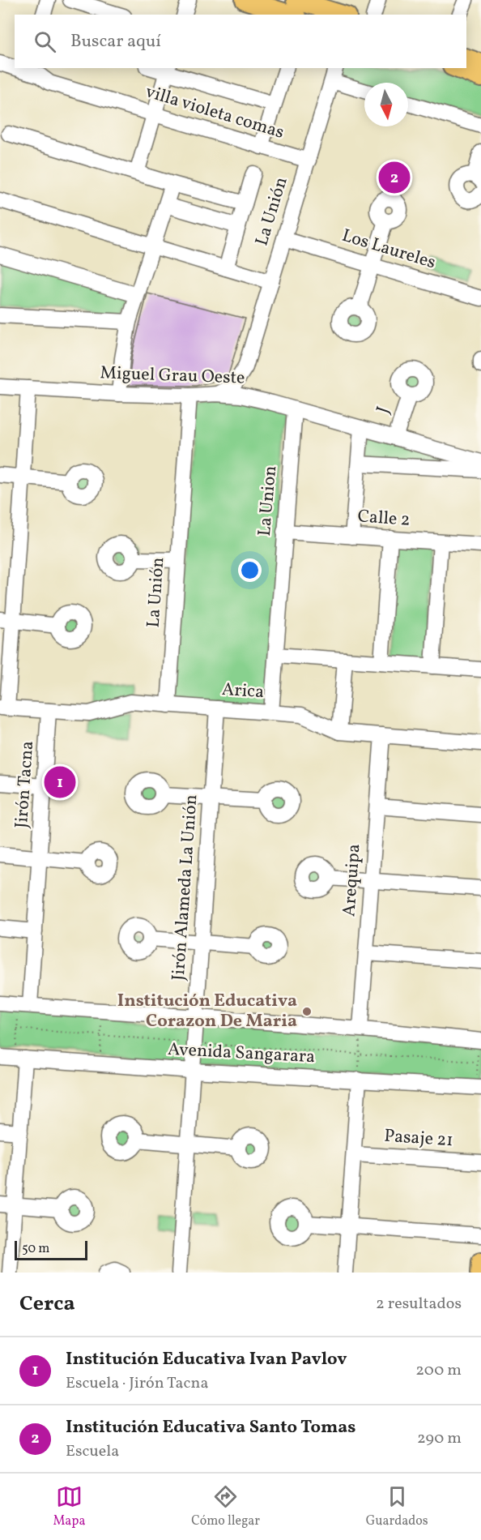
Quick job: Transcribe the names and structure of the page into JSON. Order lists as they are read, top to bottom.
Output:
{
  "streets": {
    "street": [
      "villa violeta comas",
      "La Unión",
      "Los Laureles",
      "Miguel Grau Oeste",
      "J",
      "La Union",
      "Calle 2",
      "Arica",
      "Jirón Tacna",
      "Arequipa",
      "Jirón Alameda La Unión",
      "Avenida Sangarara",
      "Pasaje 21"
    ]
  },
  "crossings": [
    ["villa violeta comas", "La Unión"],
    ["La Unión", "Los Laureles"],
    ["La Unión", "Miguel Grau Oeste"],
    ["La Unión", "Arica"],
    ["Miguel Grau Oeste", "J"],
    ["Miguel Grau Oeste", "La Union"],
    ["La Union", "Calle 2"],
    ["La Union", "Arica"],
    ["Arica", "Jirón Tacna"],
    ["Arica", "Arequipa"],
    ["Arica", "Jirón Alameda La Unión"],
    ["Jirón Tacna", "Avenida Sangarara"],
    ["Arequipa", "Avenida Sangarara"],
    ["Jirón Alameda La Unión", "Avenida Sangarara"]
  ],
  "places": ["Institución Educativa Corazon De Maria"],
  "scale_bar": "50 m",
  "north": "bottom",
  "page": {
    "search": "Buscar aquí",
    "pins": ["2", "1"],
    "scale": "50 m",
    "heading": ["Cerca", "2 resultados"],
    "list": [
      {
        "mark": "1",
        "name": "Institución Educativa Ivan Pavlov",
        "note": "Escuela · Jirón Tacna",
        "value": "200 m"
      },
      {
        "mark": "2",
        "name": "Institución Educativa Santo Tomas",
        "note": "Escuela",
        "value": "290 m"
      }
    ],
    "nav": ["Mapa", "Cómo llegar", "Guardados"]
  }
}
